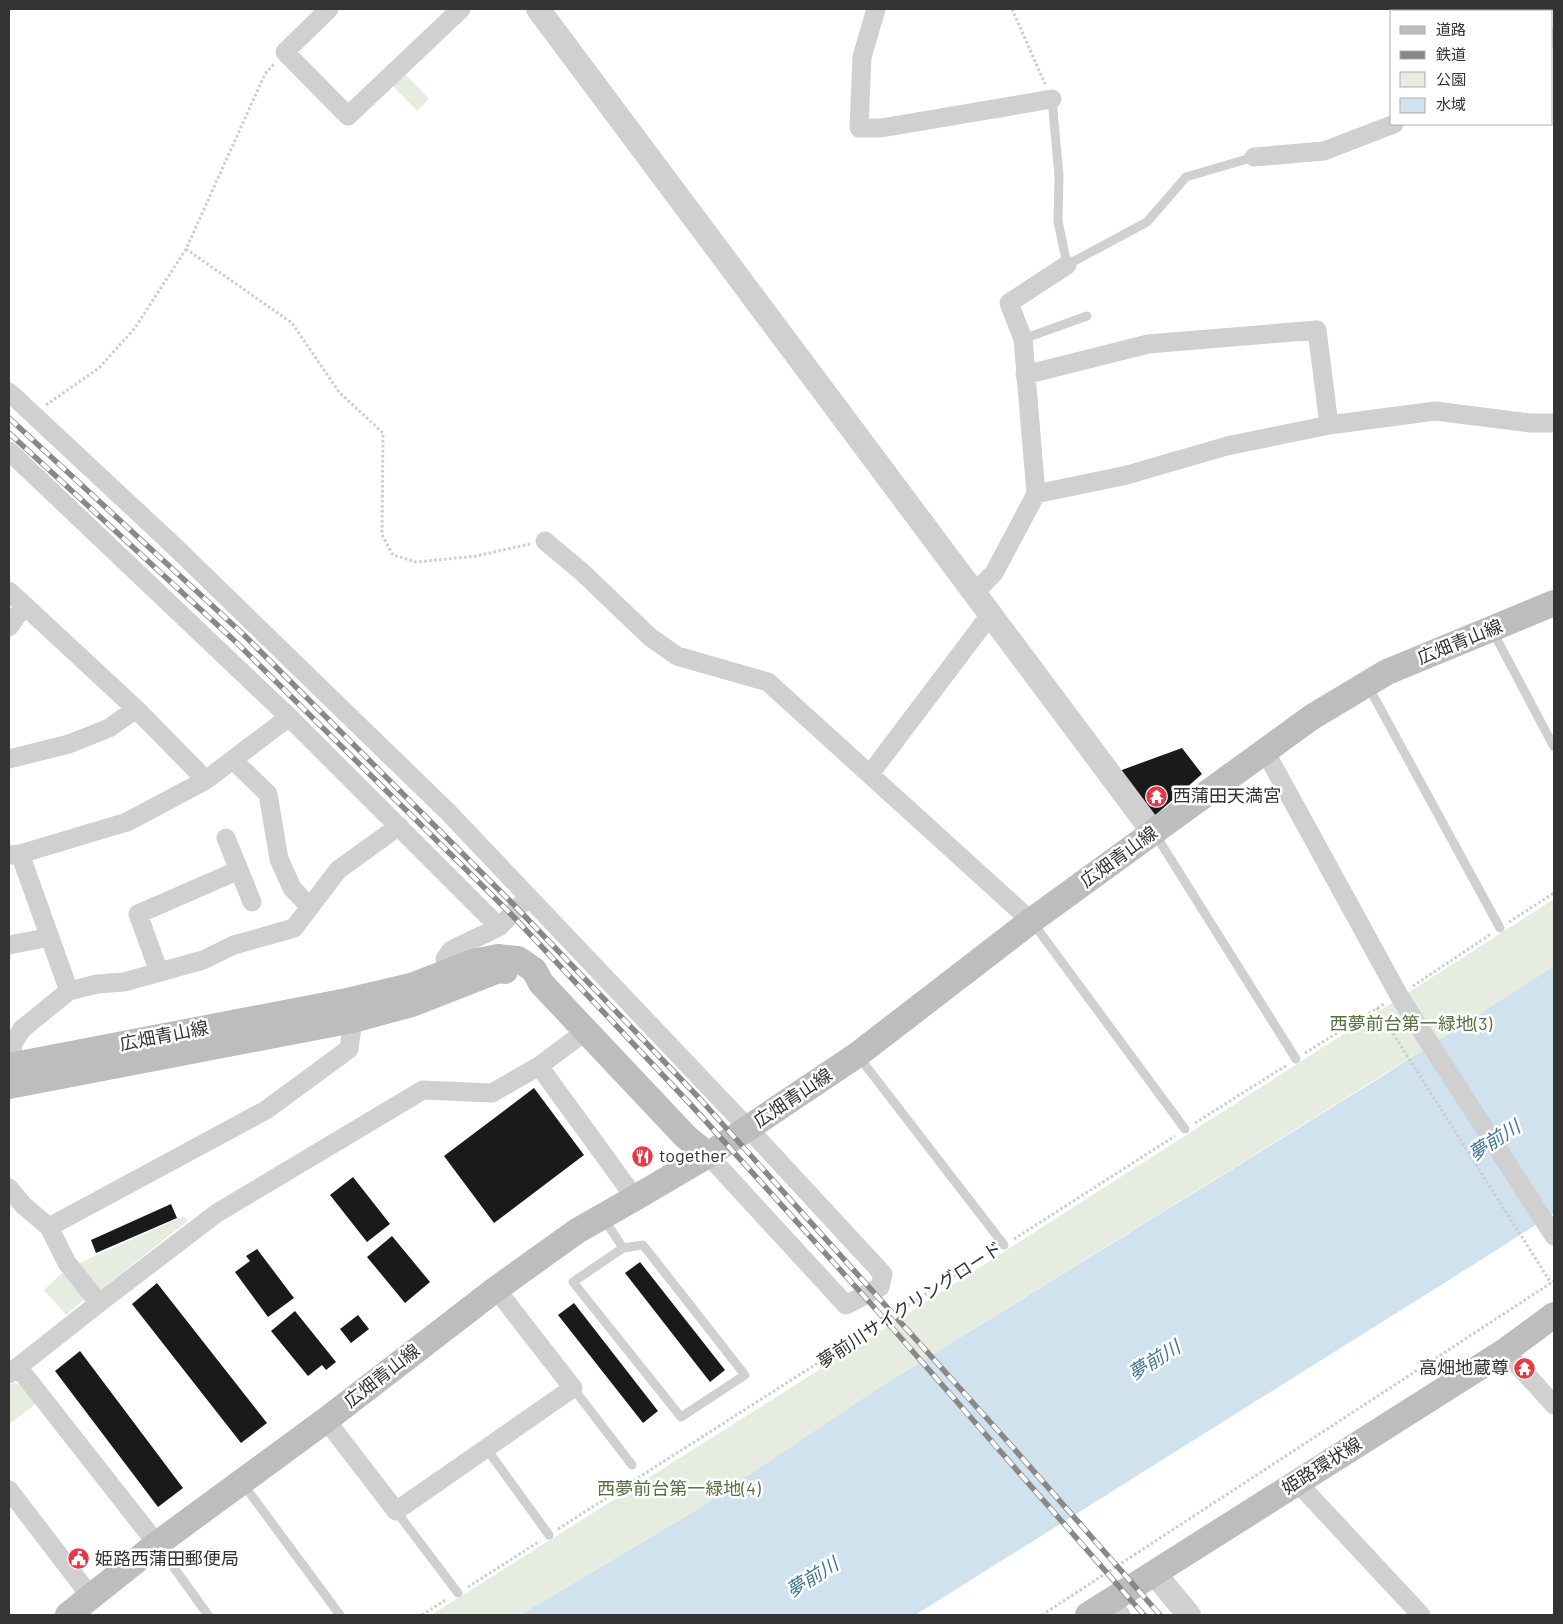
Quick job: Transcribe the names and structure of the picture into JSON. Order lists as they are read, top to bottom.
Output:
{
  "streets": {
    "main road": ["広畑青山線", "姫路環状線"],
    "path": ["夢前川サイクリングロード"]
  },
  "water": ["夢前川"],
  "parks": ["西夢前台第一緑地(3)", "西夢前台第一緑地(4)"],
  "places": {
    "temple": ["西蒲田天満宮", "高畑地蔵尊"],
    "restaurant": ["together"],
    "public building": ["姫路西蒲田郵便局"]
  },
  "legend": [
    "道路",
    "鉄道",
    "公園",
    "水域"
  ]
}
